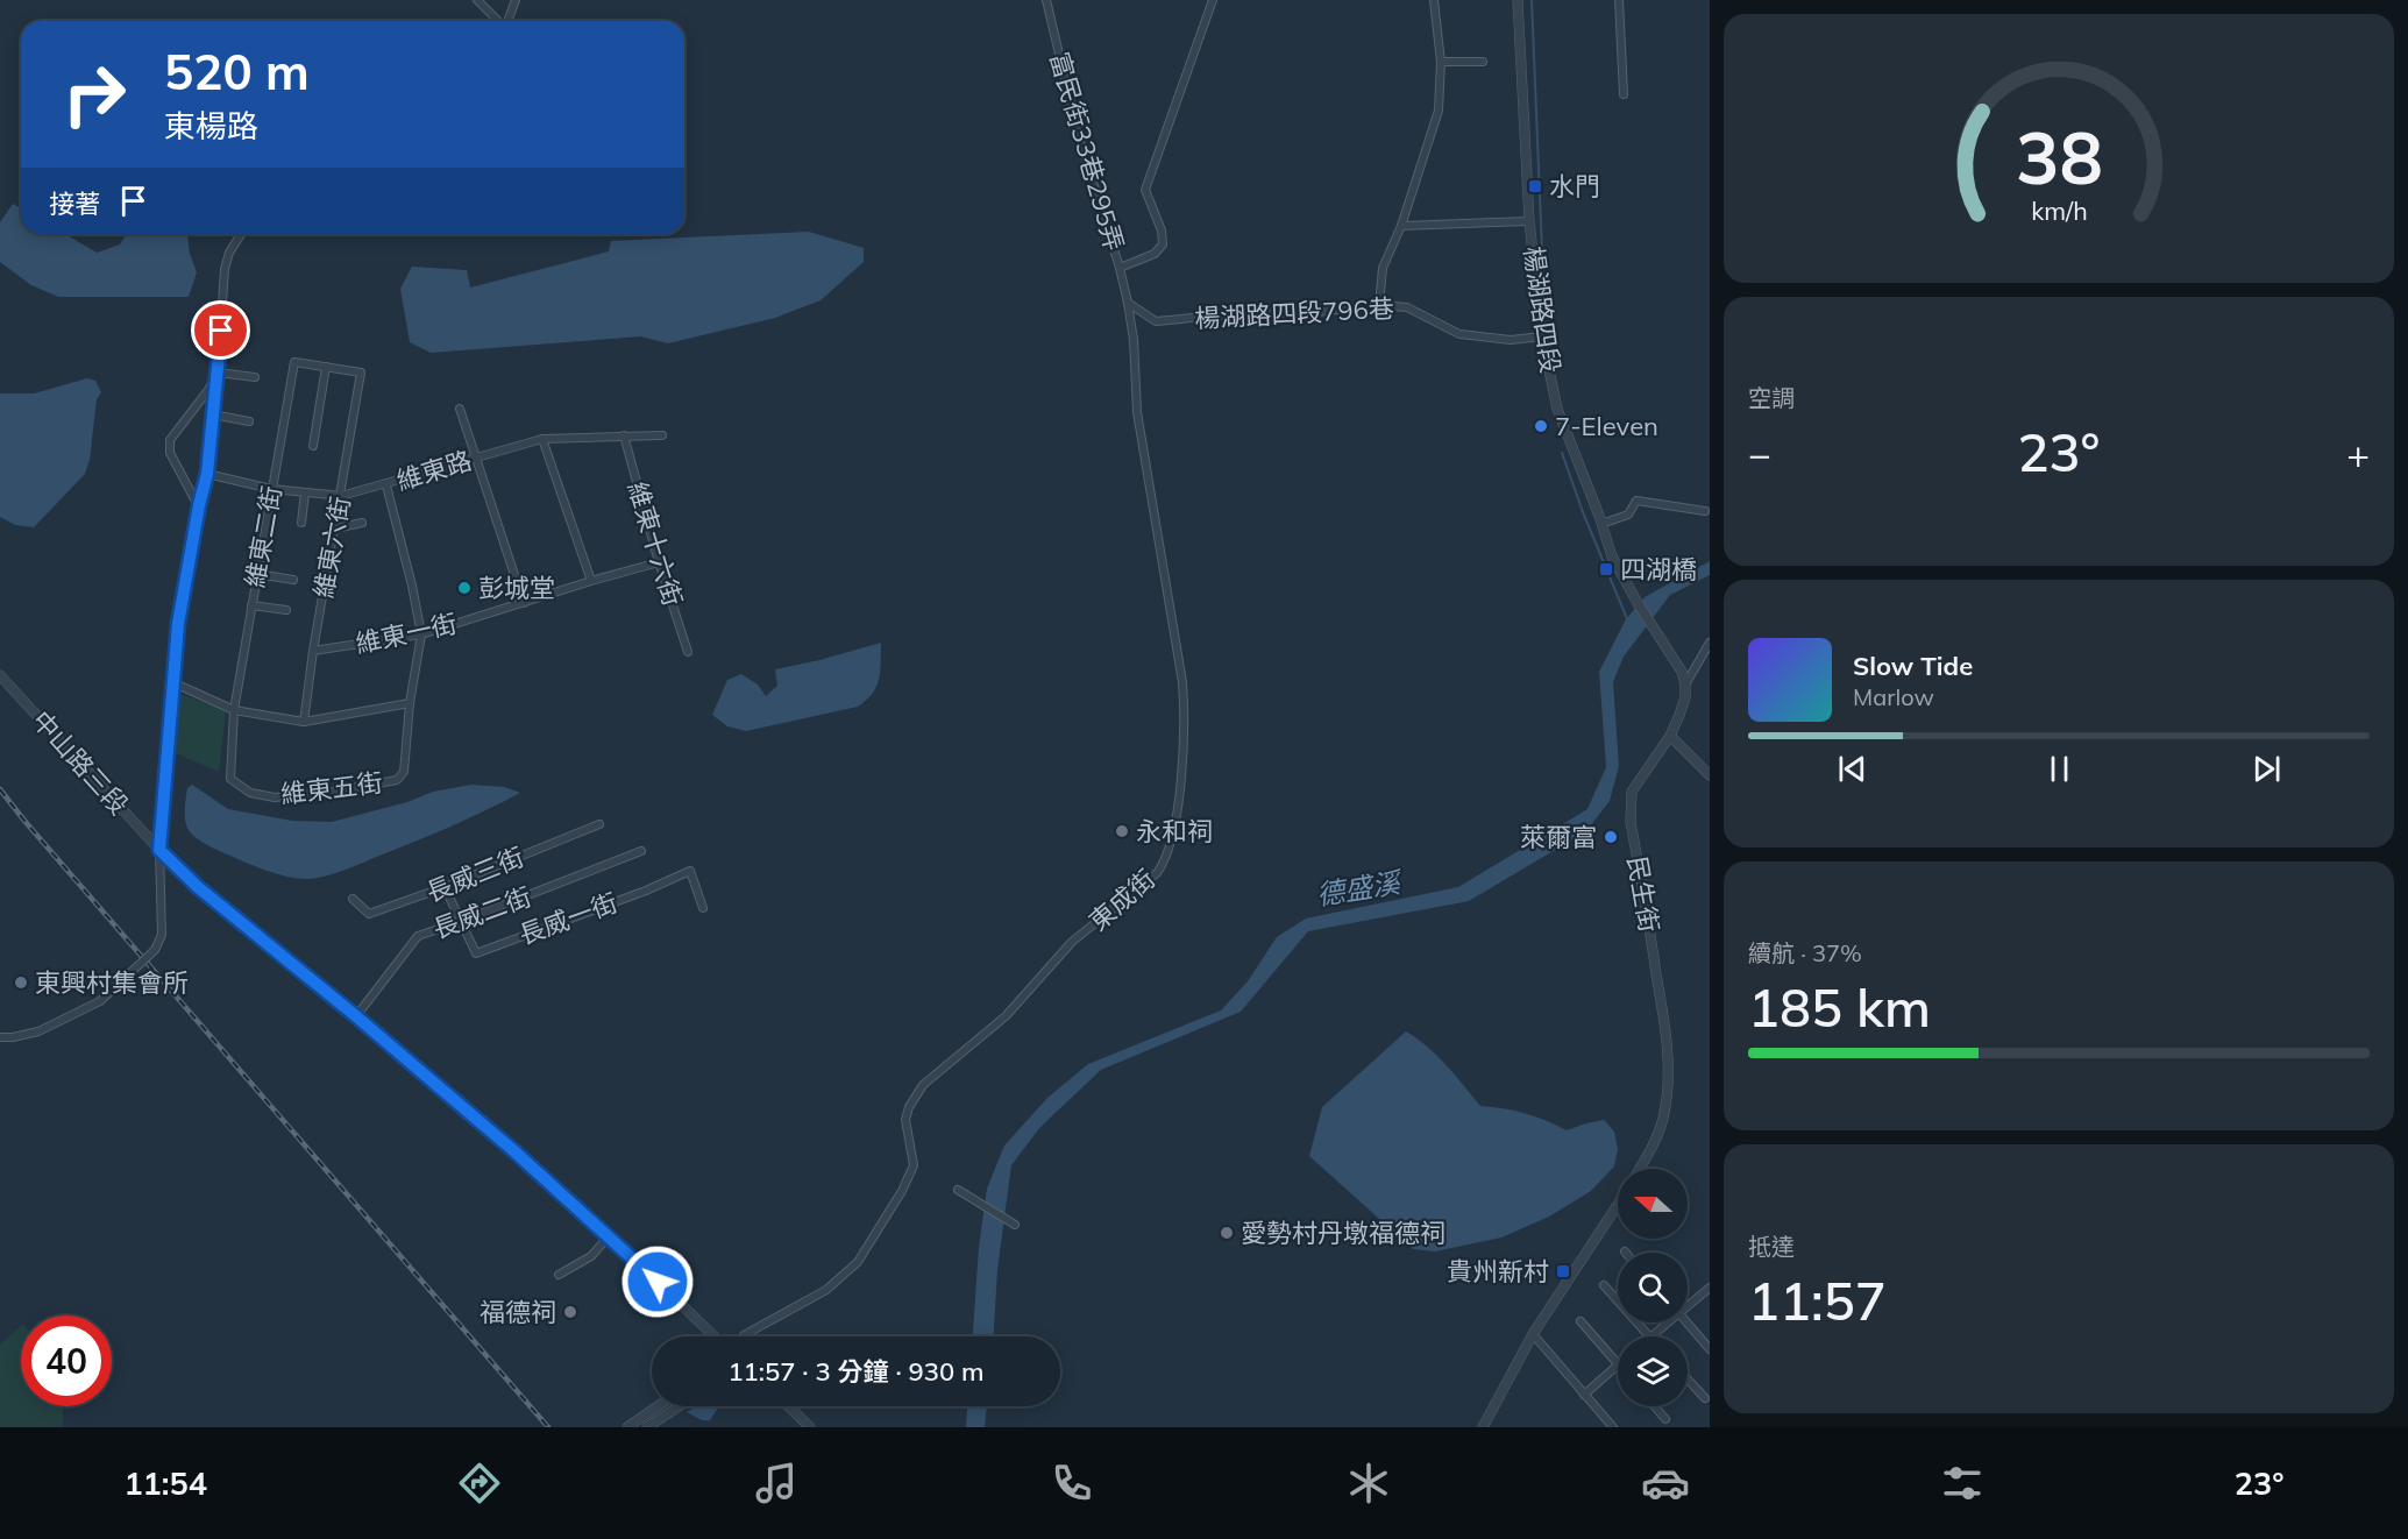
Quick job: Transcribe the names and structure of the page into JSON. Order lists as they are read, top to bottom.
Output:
{
  "streets": {
    "street": [
      "富民街33巷295弄",
      "楊湖路四段",
      "楊湖路四段796巷",
      "維東路",
      "維東二街",
      "維東十六街",
      "維東六街",
      "維東一街",
      "中山路三段",
      "維東五街",
      "長威三街",
      "民生街",
      "東成街",
      "長威二街",
      "長威一街"
    ]
  },
  "crossings": [
    ["富民街33巷295弄", "楊湖路四段796巷"],
    ["富民街33巷295弄", "東成街"],
    ["楊湖路四段", "楊湖路四段796巷"],
    ["楊湖路四段", "民生街"],
    ["楊湖路四段796巷", "東成街"],
    ["維東路", "維東二街"],
    ["維東路", "維東十六街"],
    ["維東路", "維東六街"],
    ["維東二街", "維東六街"],
    ["維東二街", "維東五街"],
    ["維東十六街", "維東一街"],
    ["維東六街", "維東一街"],
    ["中山路三段", "長威二街"],
    ["長威三街", "長威一街"],
    ["長威二街", "長威一街"]
  ],
  "water": ["德盛溪"],
  "places": {
    "transit": ["水門", "四湖橋", "貴州新村"],
    "other": [
      "7-Eleven",
      "彭城堂",
      "永和祠",
      "萊爾富",
      "東興村集會所",
      "愛勢村丹墩福德祠",
      "福德祠"
    ]
  },
  "north": "left",
  "page": {
    "turn": ["520 m", "東楊路"],
    "then": "接著",
    "tile": [
      "空調",
      ["續航 · 37%", "185 km"],
      ["抵達", "11:57"]
    ],
    "heat": ["−", "23°", "+"],
    "song": ["Slow Tide", "Marlow"],
    "limit": "40",
    "trip": "11:57 · 3 分鐘 · 930 m",
    "tabs": ["11:54", "23°"],
    "gauge": ["38", "km/h"]
  }
}
